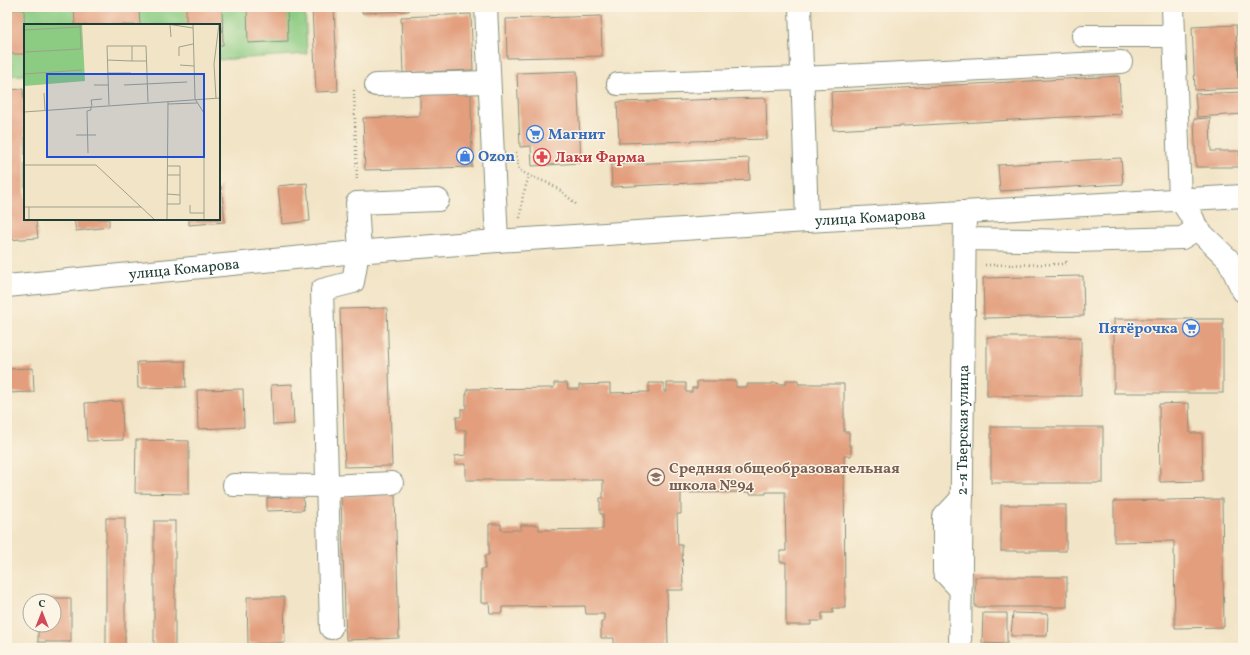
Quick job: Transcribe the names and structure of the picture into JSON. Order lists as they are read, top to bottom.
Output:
{
  "streets": {
    "street": ["улица Комарова", "2-я Тверская улица"]
  },
  "crossings": [
    ["улица Комарова", "2-я Тверская улица"]
  ],
  "places": {
    "supermarket": ["Магнит", "Пятёрочка"],
    "shop": ["Ozon"],
    "pharmacy": ["Лаки Фарма"],
    "school or university": ["Средняя общеобразовательная школа №94"]
  },
  "north": "top"
}
